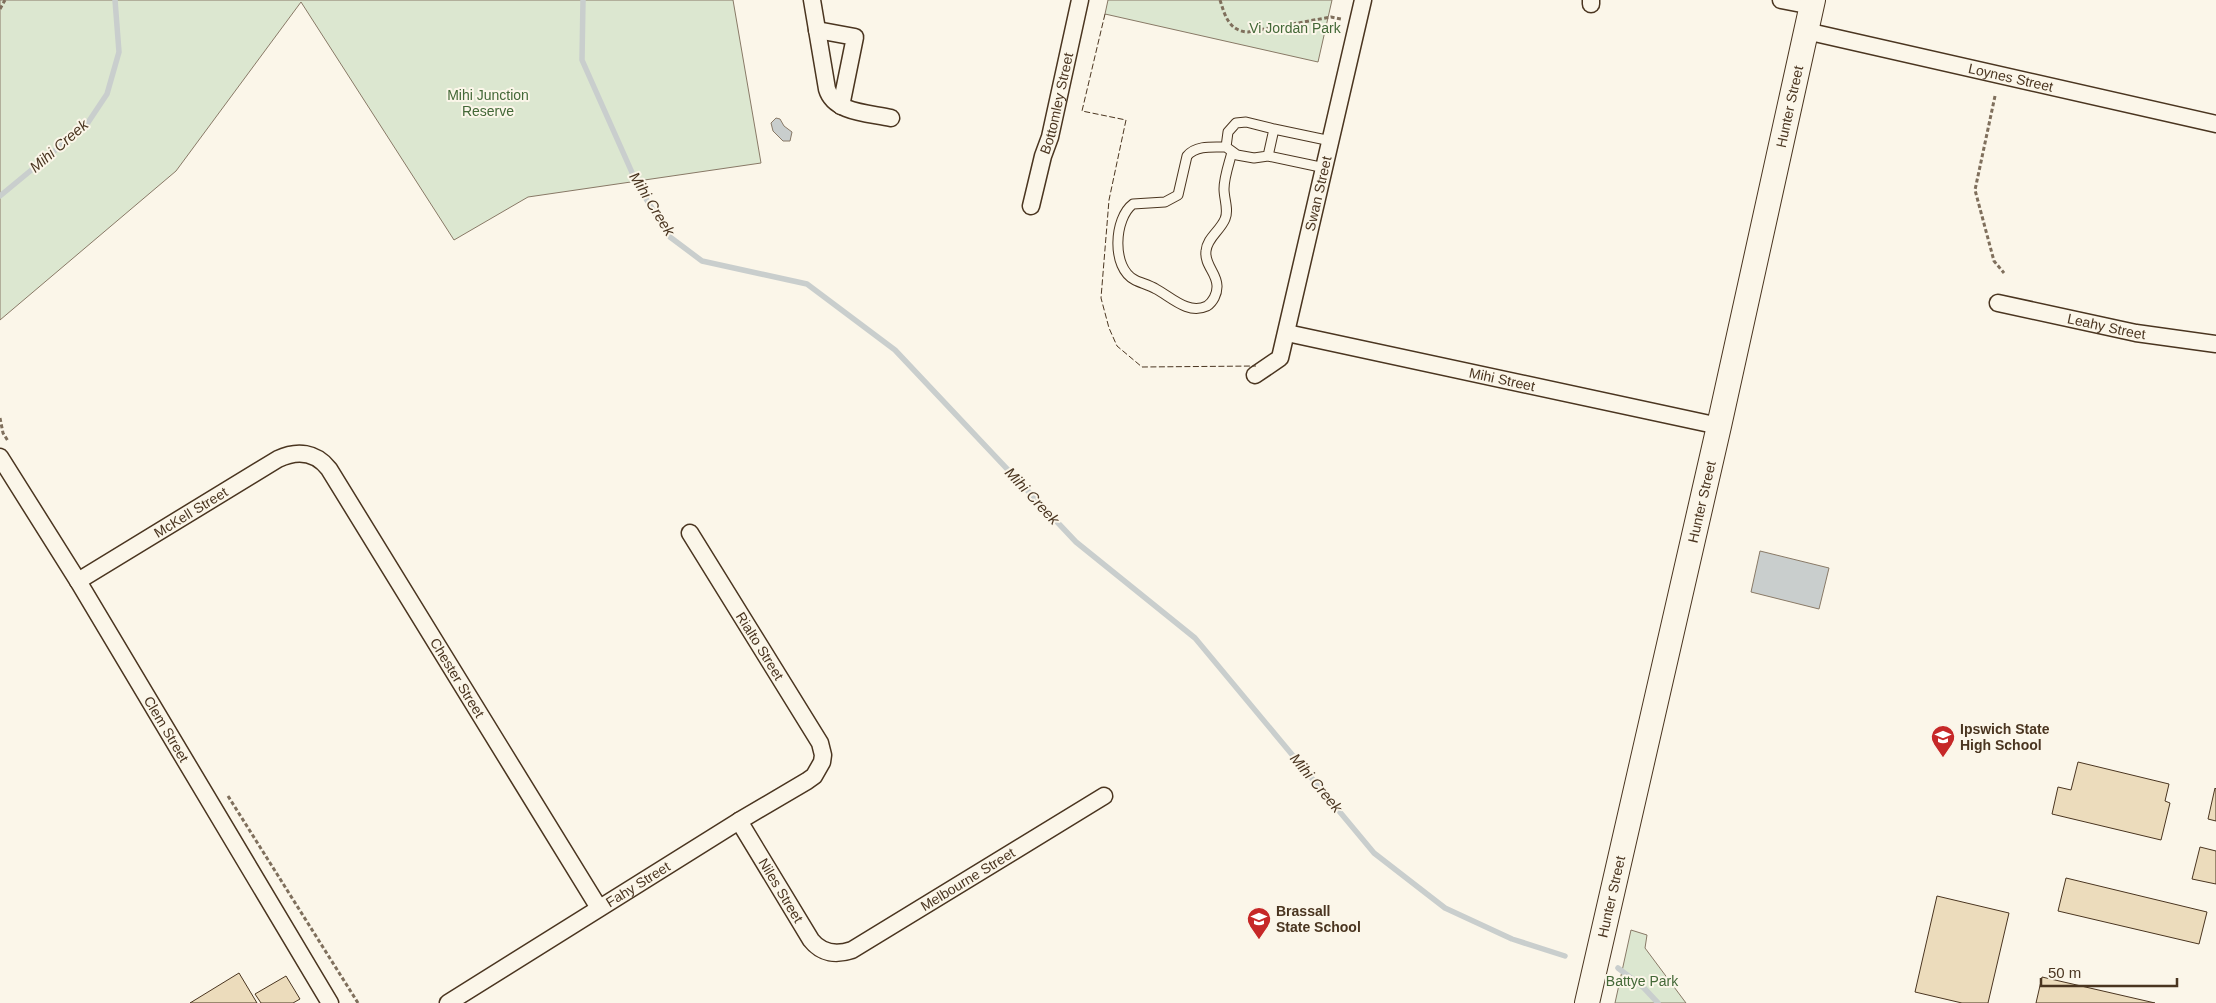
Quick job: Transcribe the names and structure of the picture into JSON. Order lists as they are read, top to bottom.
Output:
{
  "streets": {
    "main road": ["Hunter Street"],
    "street": [
      "Loynes Street",
      "Bottomley Street",
      "Swan Street",
      "Leahy Street",
      "Mihi Street",
      "McKell Street",
      "Rialto Street",
      "Chester Street",
      "Clem Street",
      "Melbourne Street",
      "Fahy Street",
      "Niles Street"
    ]
  },
  "crossings": [
    ["Loynes Street", "Hunter Street"],
    ["Hunter Street", "Mihi Street"],
    ["Swan Street", "Mihi Street"],
    ["McKell Street", "Chester Street"],
    ["McKell Street", "Clem Street"],
    ["Rialto Street", "Fahy Street"],
    ["Chester Street", "Fahy Street"],
    ["Melbourne Street", "Niles Street"],
    ["Fahy Street", "Niles Street"]
  ],
  "water": ["Mihi Creek"],
  "parks": ["Vi Jordan Park", "Mihi Junction Reserve", "Battye Park"],
  "places": {
    "school or university": ["Ipswich State High School", "Brassall State School"]
  },
  "scale_bar": "50 m"
}
